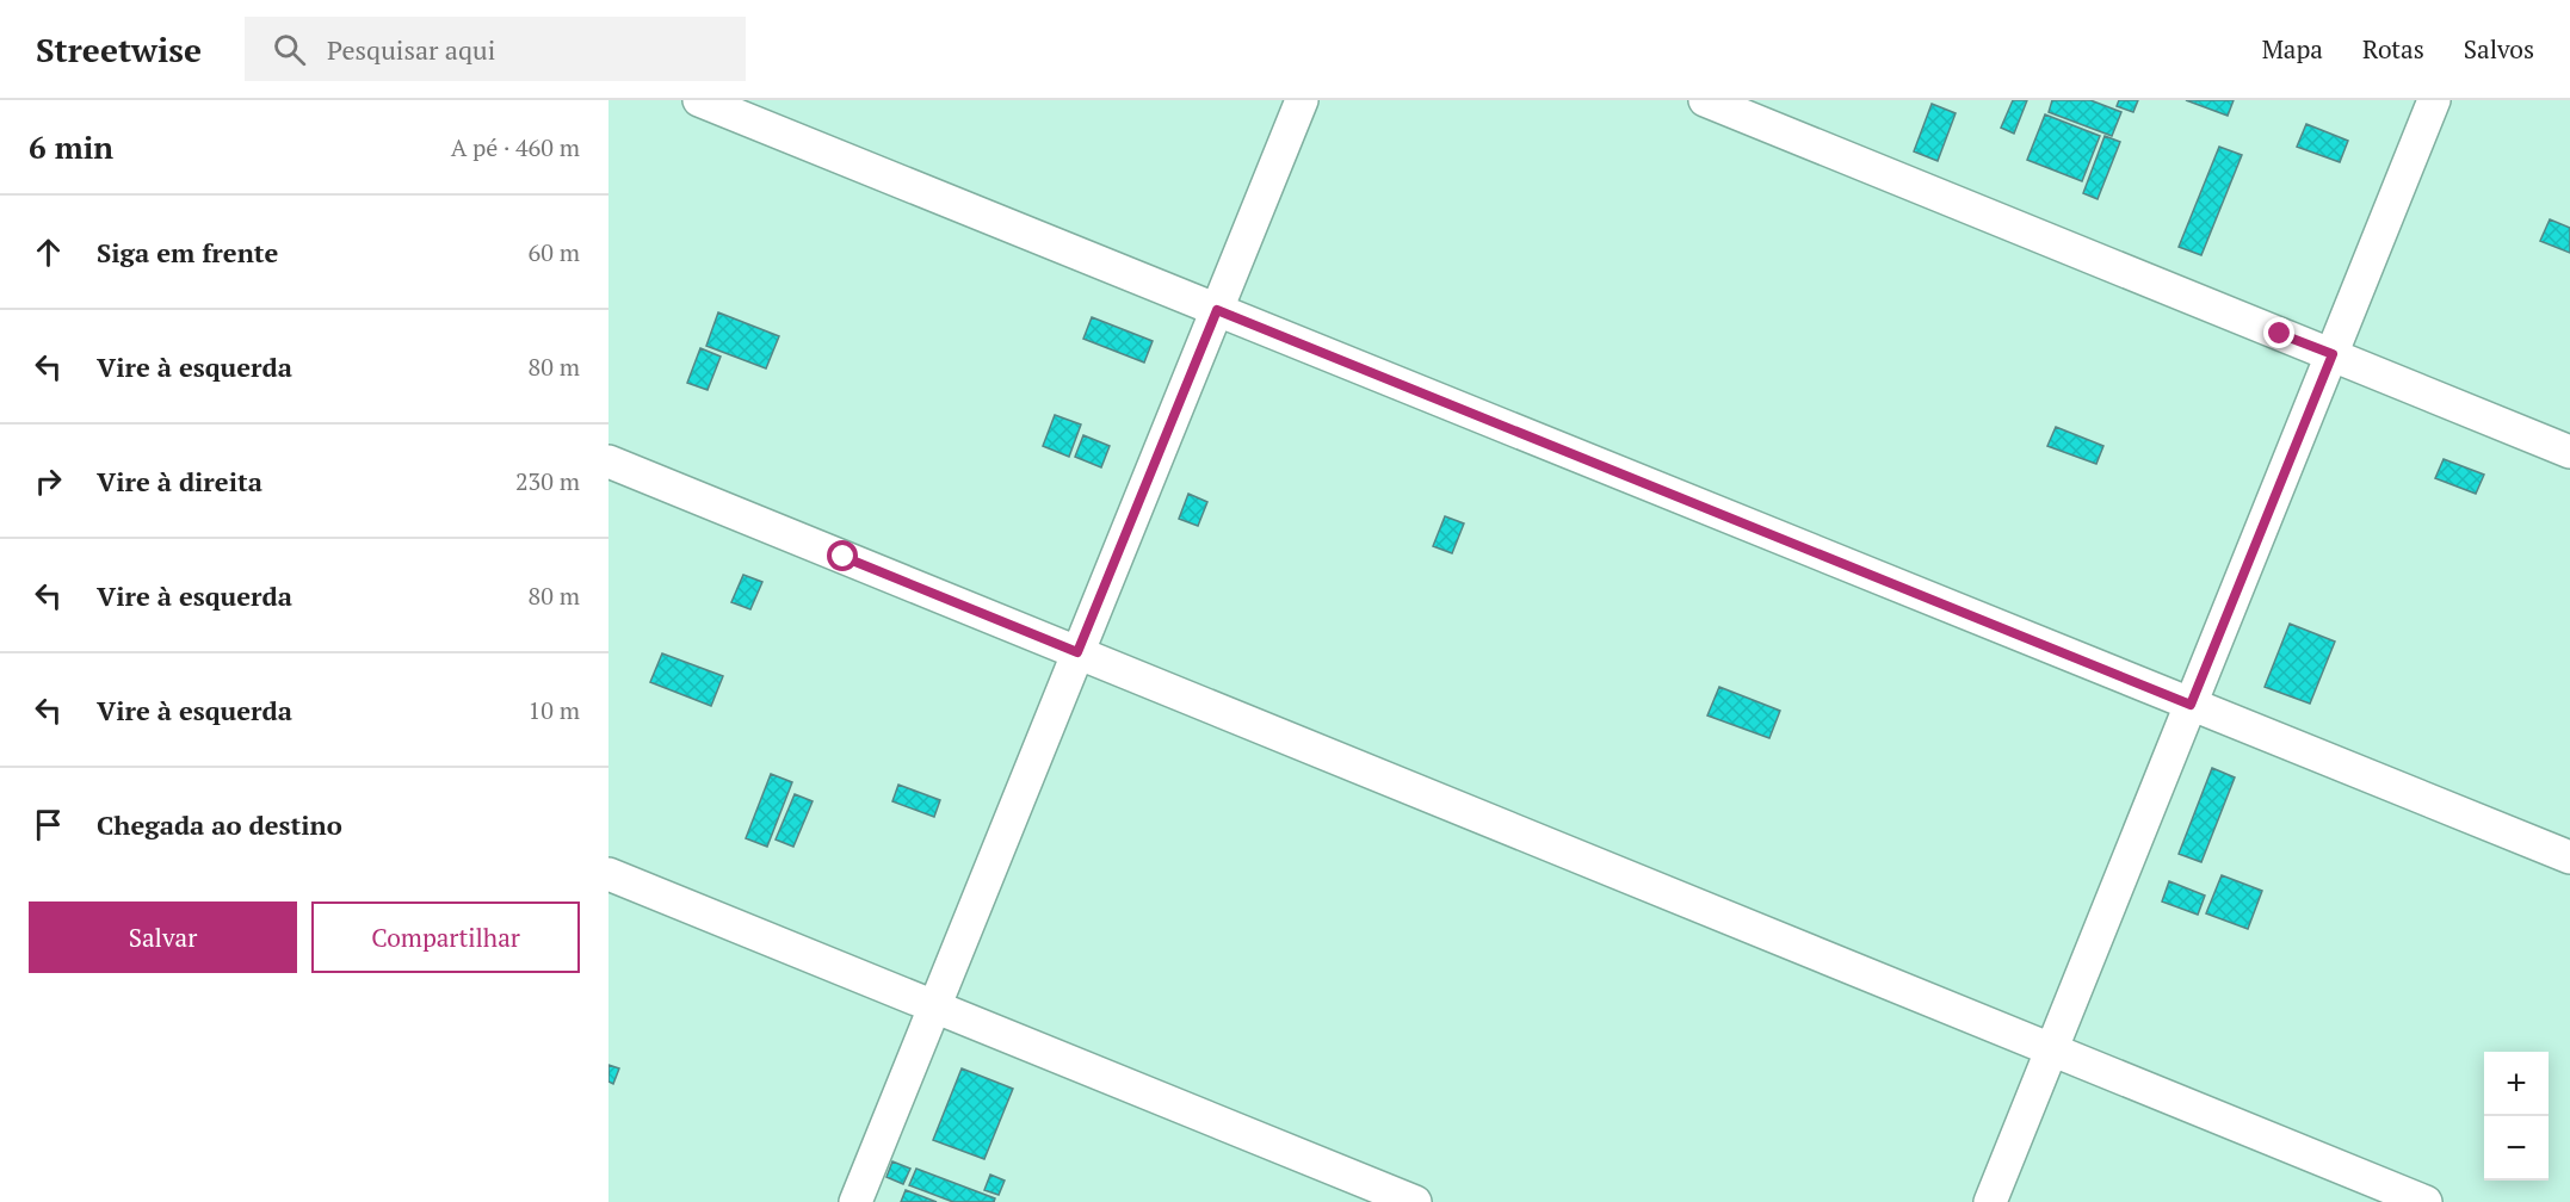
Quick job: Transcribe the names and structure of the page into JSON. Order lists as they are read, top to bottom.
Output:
{
  "page": {
    "header": "Streetwise",
    "search": "Pesquisar aqui",
    "nav": ["Mapa", "Rotas", "Salvos"],
    "heading": ["6 min", "A pé · 460 m"],
    "list": [
      ["Siga em frente", "60 m"],
      ["Vire à esquerda", "80 m"],
      ["Vire à direita", "230 m"],
      ["Vire à esquerda", "80 m"],
      ["Vire à esquerda", "10 m"],
      "Chegada ao destino"
    ],
    "buttons": ["Salvar", "Compartilhar"],
    "map_buttons": ["+", "−"]
  }
}
